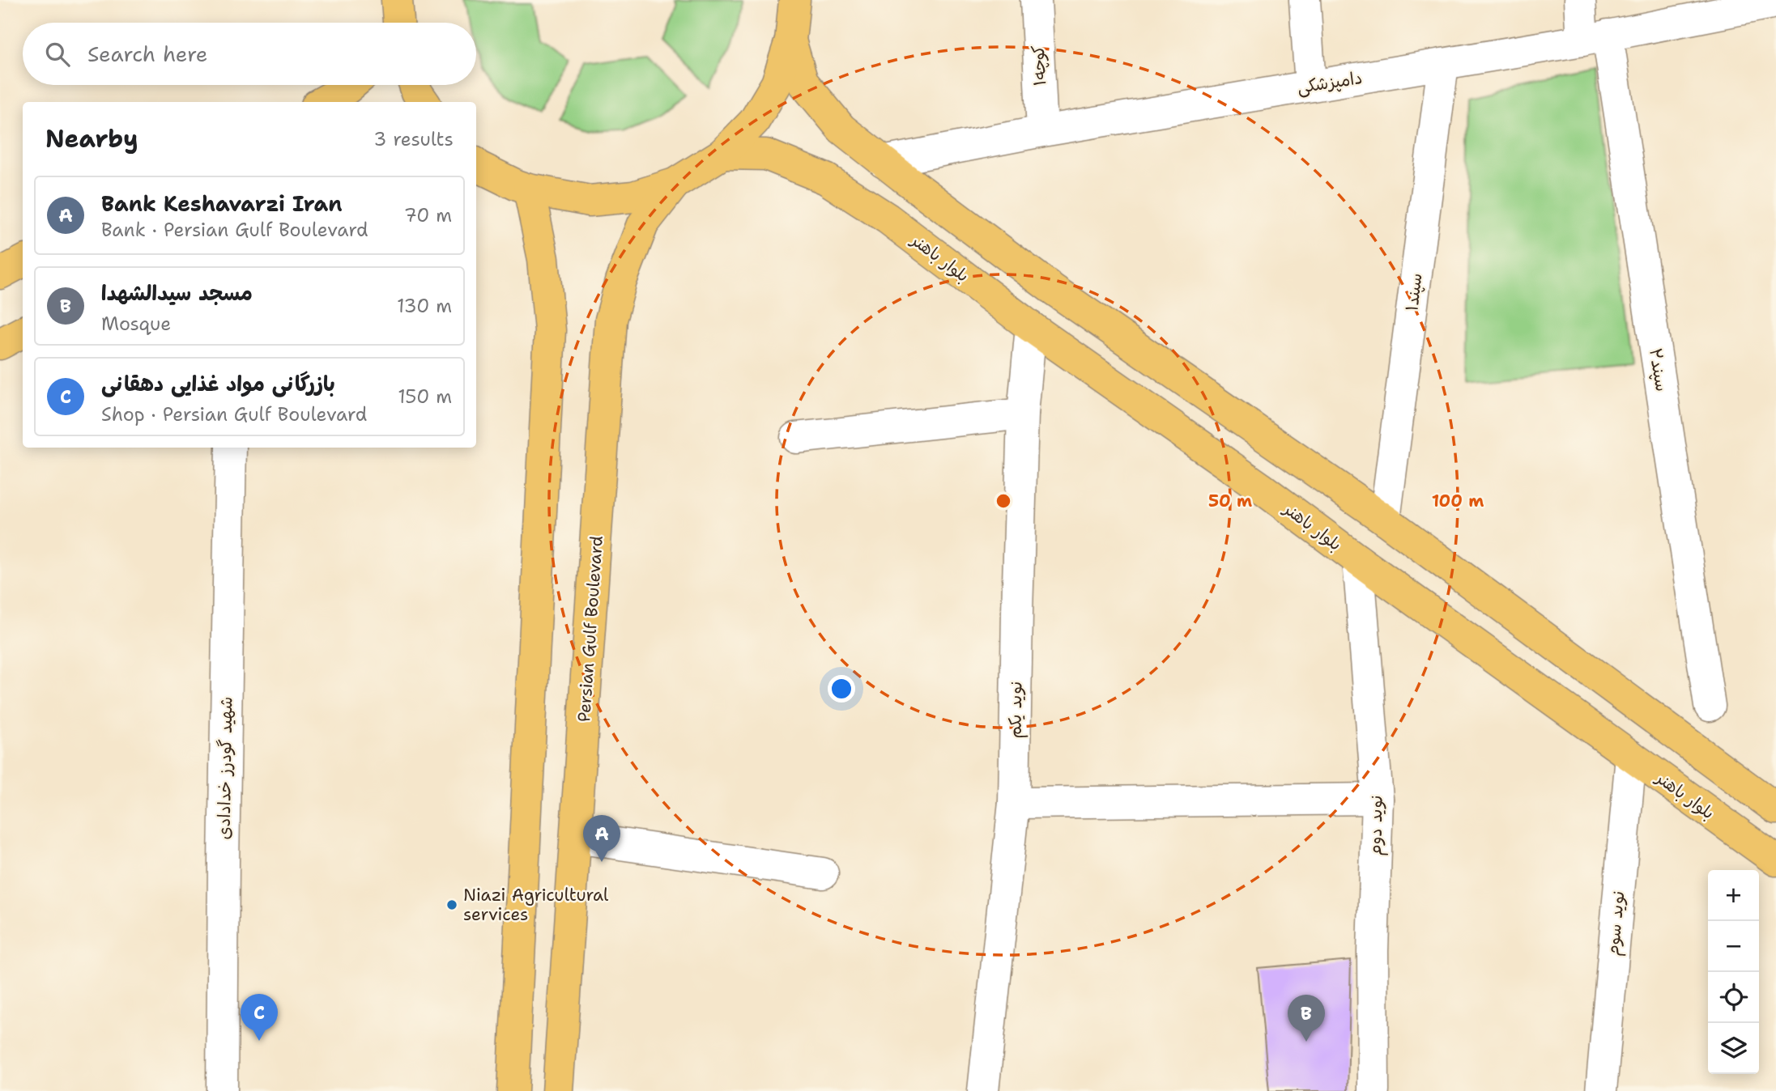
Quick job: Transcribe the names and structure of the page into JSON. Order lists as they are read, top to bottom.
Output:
{
  "streets": {
    "main road": ["بلوار باهنر", "Persian Gulf Boulevard"],
    "street": [
      "کوچه۱",
      "دامپزشکی",
      "سپند۱",
      "سپند۲",
      "نوید یکم",
      "شهید گودرز خدادادی",
      "نوید دوم",
      "نوید سوم"
    ]
  },
  "crossings": [
    ["کوچه۱", "دامپزشکی"],
    ["دامپزشکی", "سپند۱"],
    ["دامپزشکی", "سپند۲"],
    ["بلوار باهنر", "نوید یکم"],
    ["بلوار باهنر", "نوید دوم"],
    ["بلوار باهنر", "نوید سوم"]
  ],
  "places": ["Niazi Agricultural services"],
  "page": {
    "search": "Search here",
    "heading": ["Nearby", "3 results"],
    "list": [
      {
        "mark": "A",
        "name": "Bank Keshavarzi Iran",
        "note": "Bank · Persian Gulf Boulevard",
        "value": "70 m"
      },
      {
        "mark": "B",
        "name": "مسجد سیدالشهدا",
        "note": "Mosque",
        "value": "130 m"
      },
      {
        "mark": "C",
        "name": "بازرگانی مواد غذایی دهقانی",
        "note": "Shop · Persian Gulf Boulevard",
        "value": "150 m"
      }
    ],
    "pins": ["A", "C", "B"],
    "map_buttons": ["+", "−"]
  },
  "rings": ["50 m", "100 m"]
}
